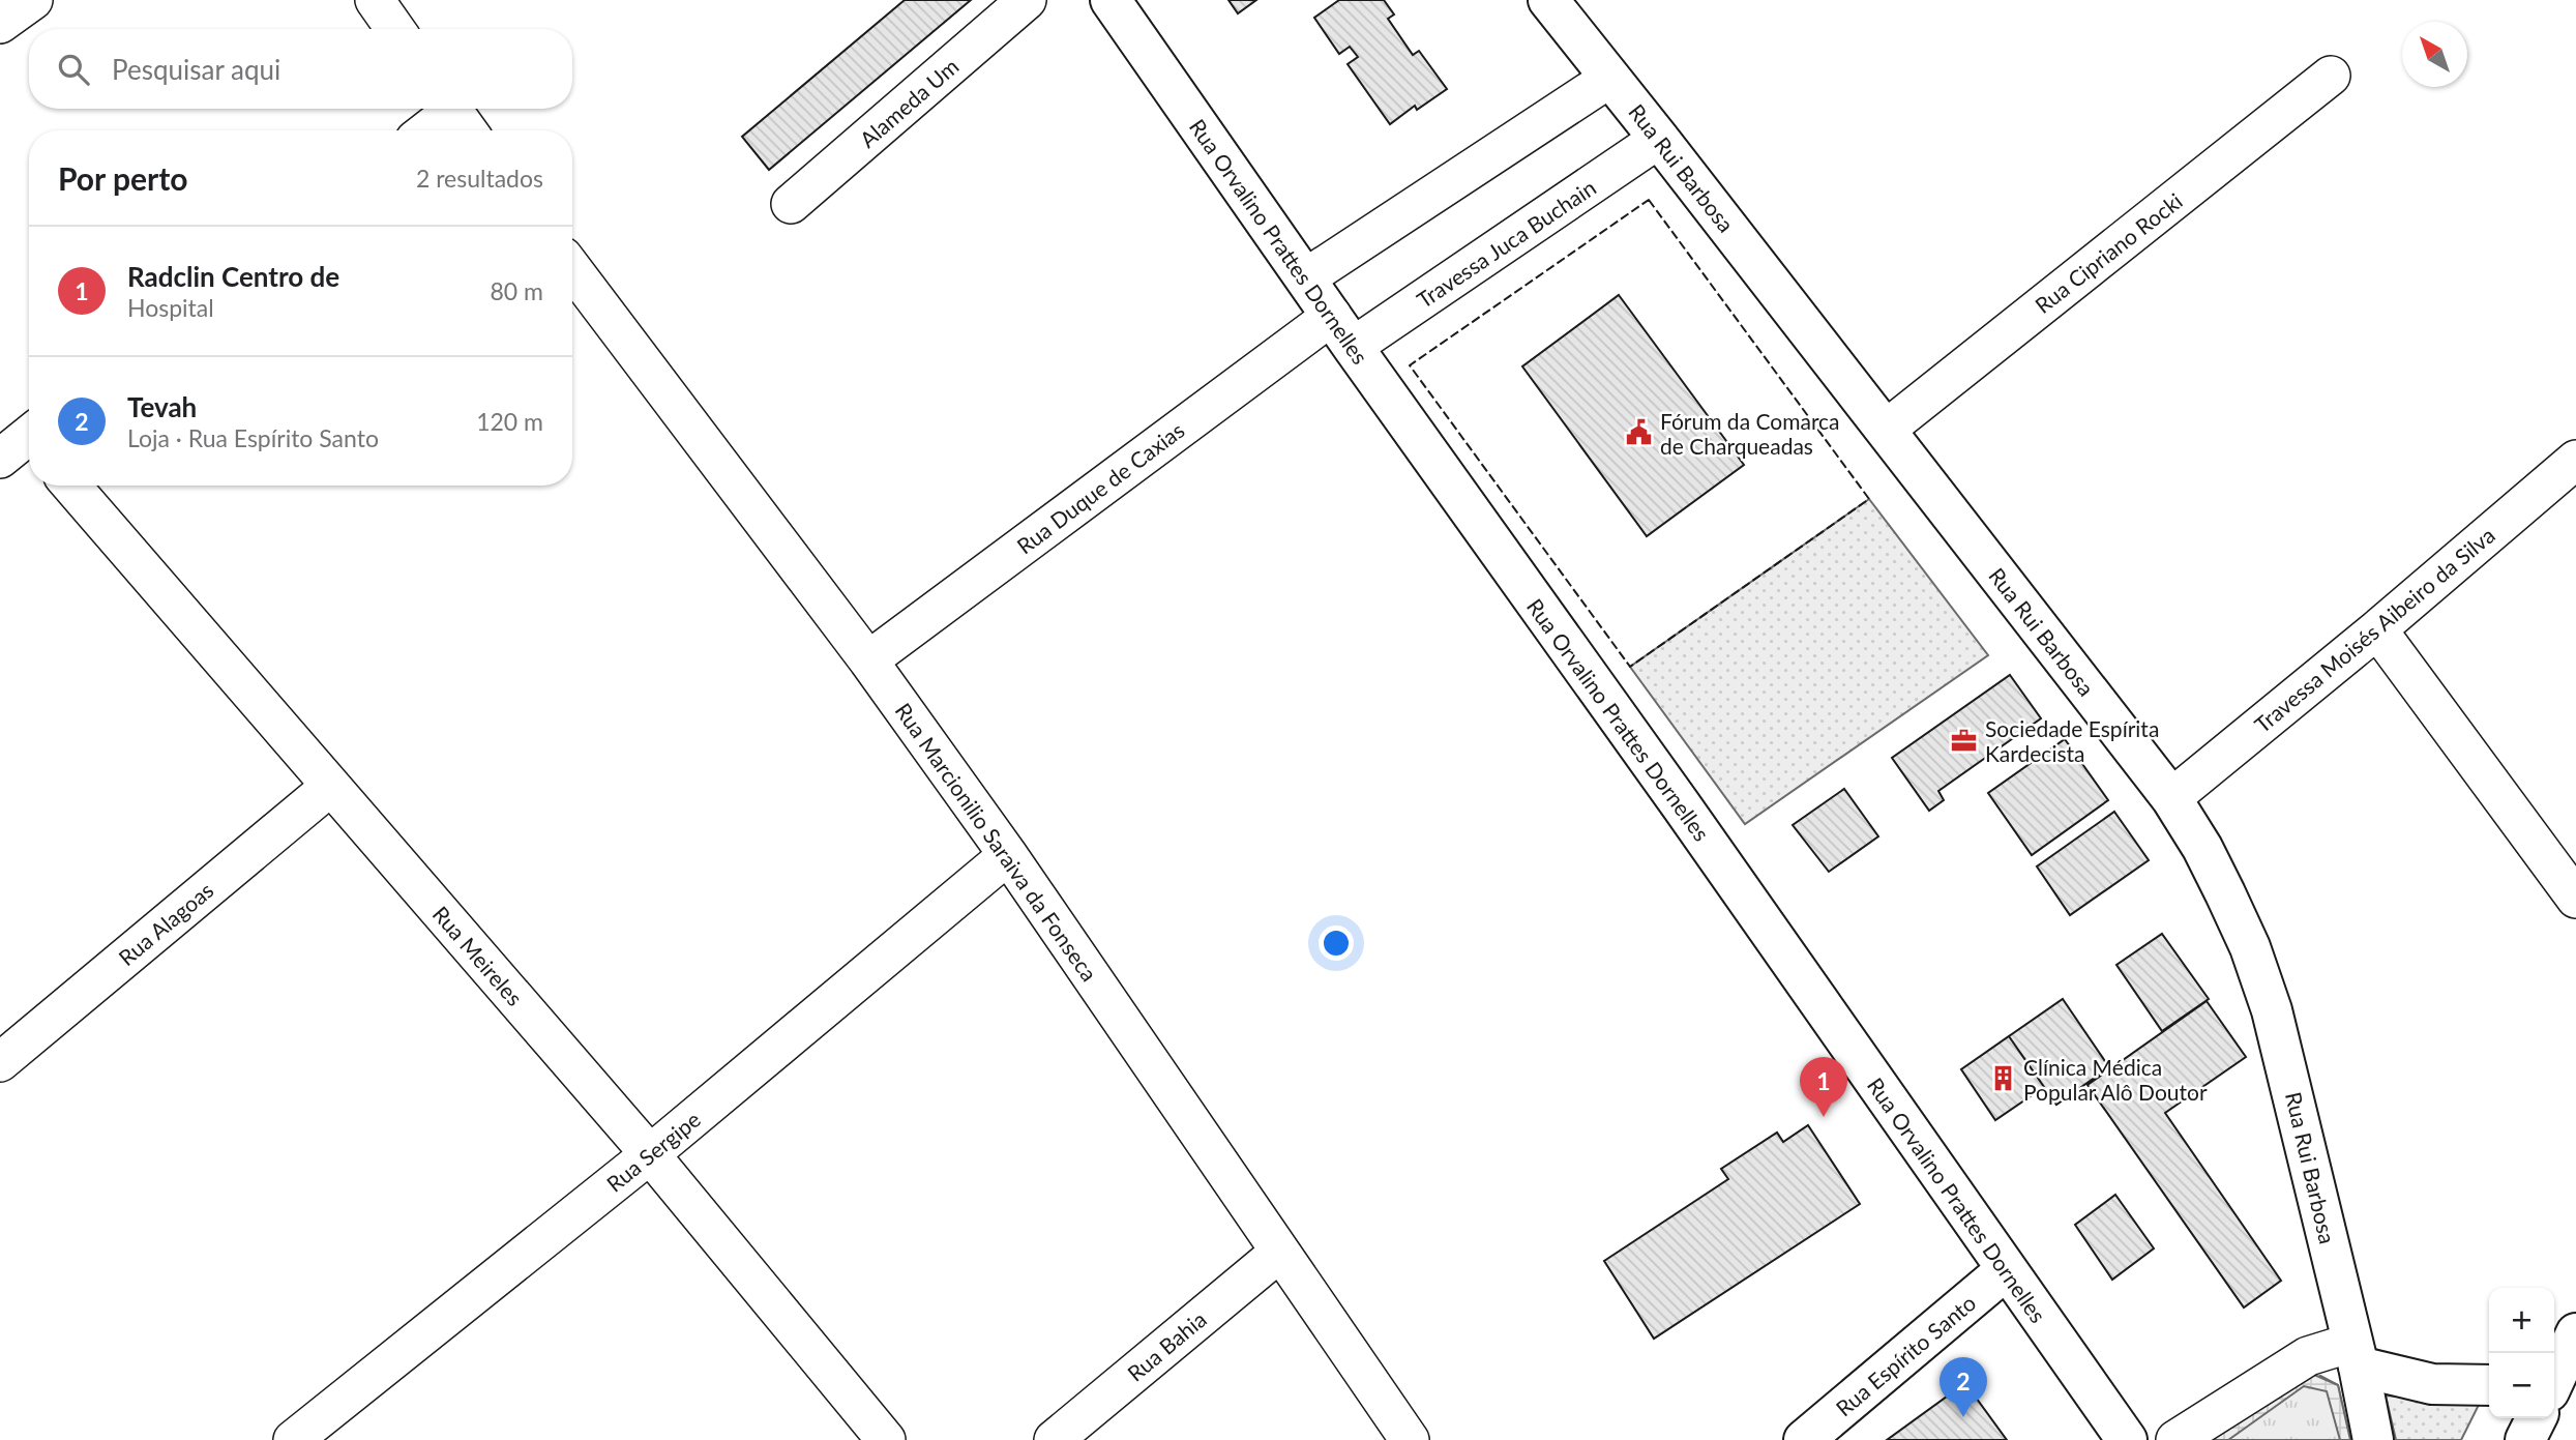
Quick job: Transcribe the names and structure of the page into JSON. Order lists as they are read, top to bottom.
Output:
{
  "streets": {
    "street": [
      "Alameda Um",
      "Rua Rui Barbosa",
      "Rua Orvalino Prattes Dornelles",
      "Travessa Juca Buchain",
      "Rua Cipriano Rocki",
      "Rua Duque de Caxias",
      "Travessa Moisés Aibeiro da Silva",
      "Rua Marcionilio Saraiva da Fonseca",
      "Rua Alagoas",
      "Rua Meireles",
      "Rua Sergipe",
      "Rua Bahia",
      "Rua Espírito Santo"
    ]
  },
  "crossings": [
    ["Rua Rui Barbosa", "Travessa Juca Buchain"],
    ["Rua Rui Barbosa", "Rua Cipriano Rocki"],
    ["Rua Rui Barbosa", "Travessa Moisés Aibeiro da Silva"],
    ["Rua Orvalino Prattes Dornelles", "Travessa Juca Buchain"],
    ["Rua Orvalino Prattes Dornelles", "Rua Duque de Caxias"],
    ["Rua Orvalino Prattes Dornelles", "Rua Espírito Santo"],
    ["Travessa Juca Buchain", "Rua Duque de Caxias"],
    ["Rua Duque de Caxias", "Rua Marcionilio Saraiva da Fonseca"],
    ["Rua Marcionilio Saraiva da Fonseca", "Rua Sergipe"],
    ["Rua Marcionilio Saraiva da Fonseca", "Rua Bahia"],
    ["Rua Alagoas", "Rua Meireles"],
    ["Rua Meireles", "Rua Sergipe"]
  ],
  "places": {
    "public building": ["Fórum da Comarca de Charqueadas"],
    "office": ["Sociedade Espírita Kardecista"],
    "building": ["Clínica Médica Popular Alô Doutor"]
  },
  "north": "top left",
  "page": {
    "search": "Pesquisar aqui",
    "heading": ["Por perto", "2 resultados"],
    "list": [
      {
        "mark": "1",
        "name": "Radclin Centro de",
        "note": "Hospital",
        "value": "80 m"
      },
      {
        "mark": "2",
        "name": "Tevah",
        "note": "Loja · Rua Espírito Santo",
        "value": "120 m"
      }
    ],
    "pins": ["1", "2"],
    "map_buttons": ["+", "−"]
  }
}
